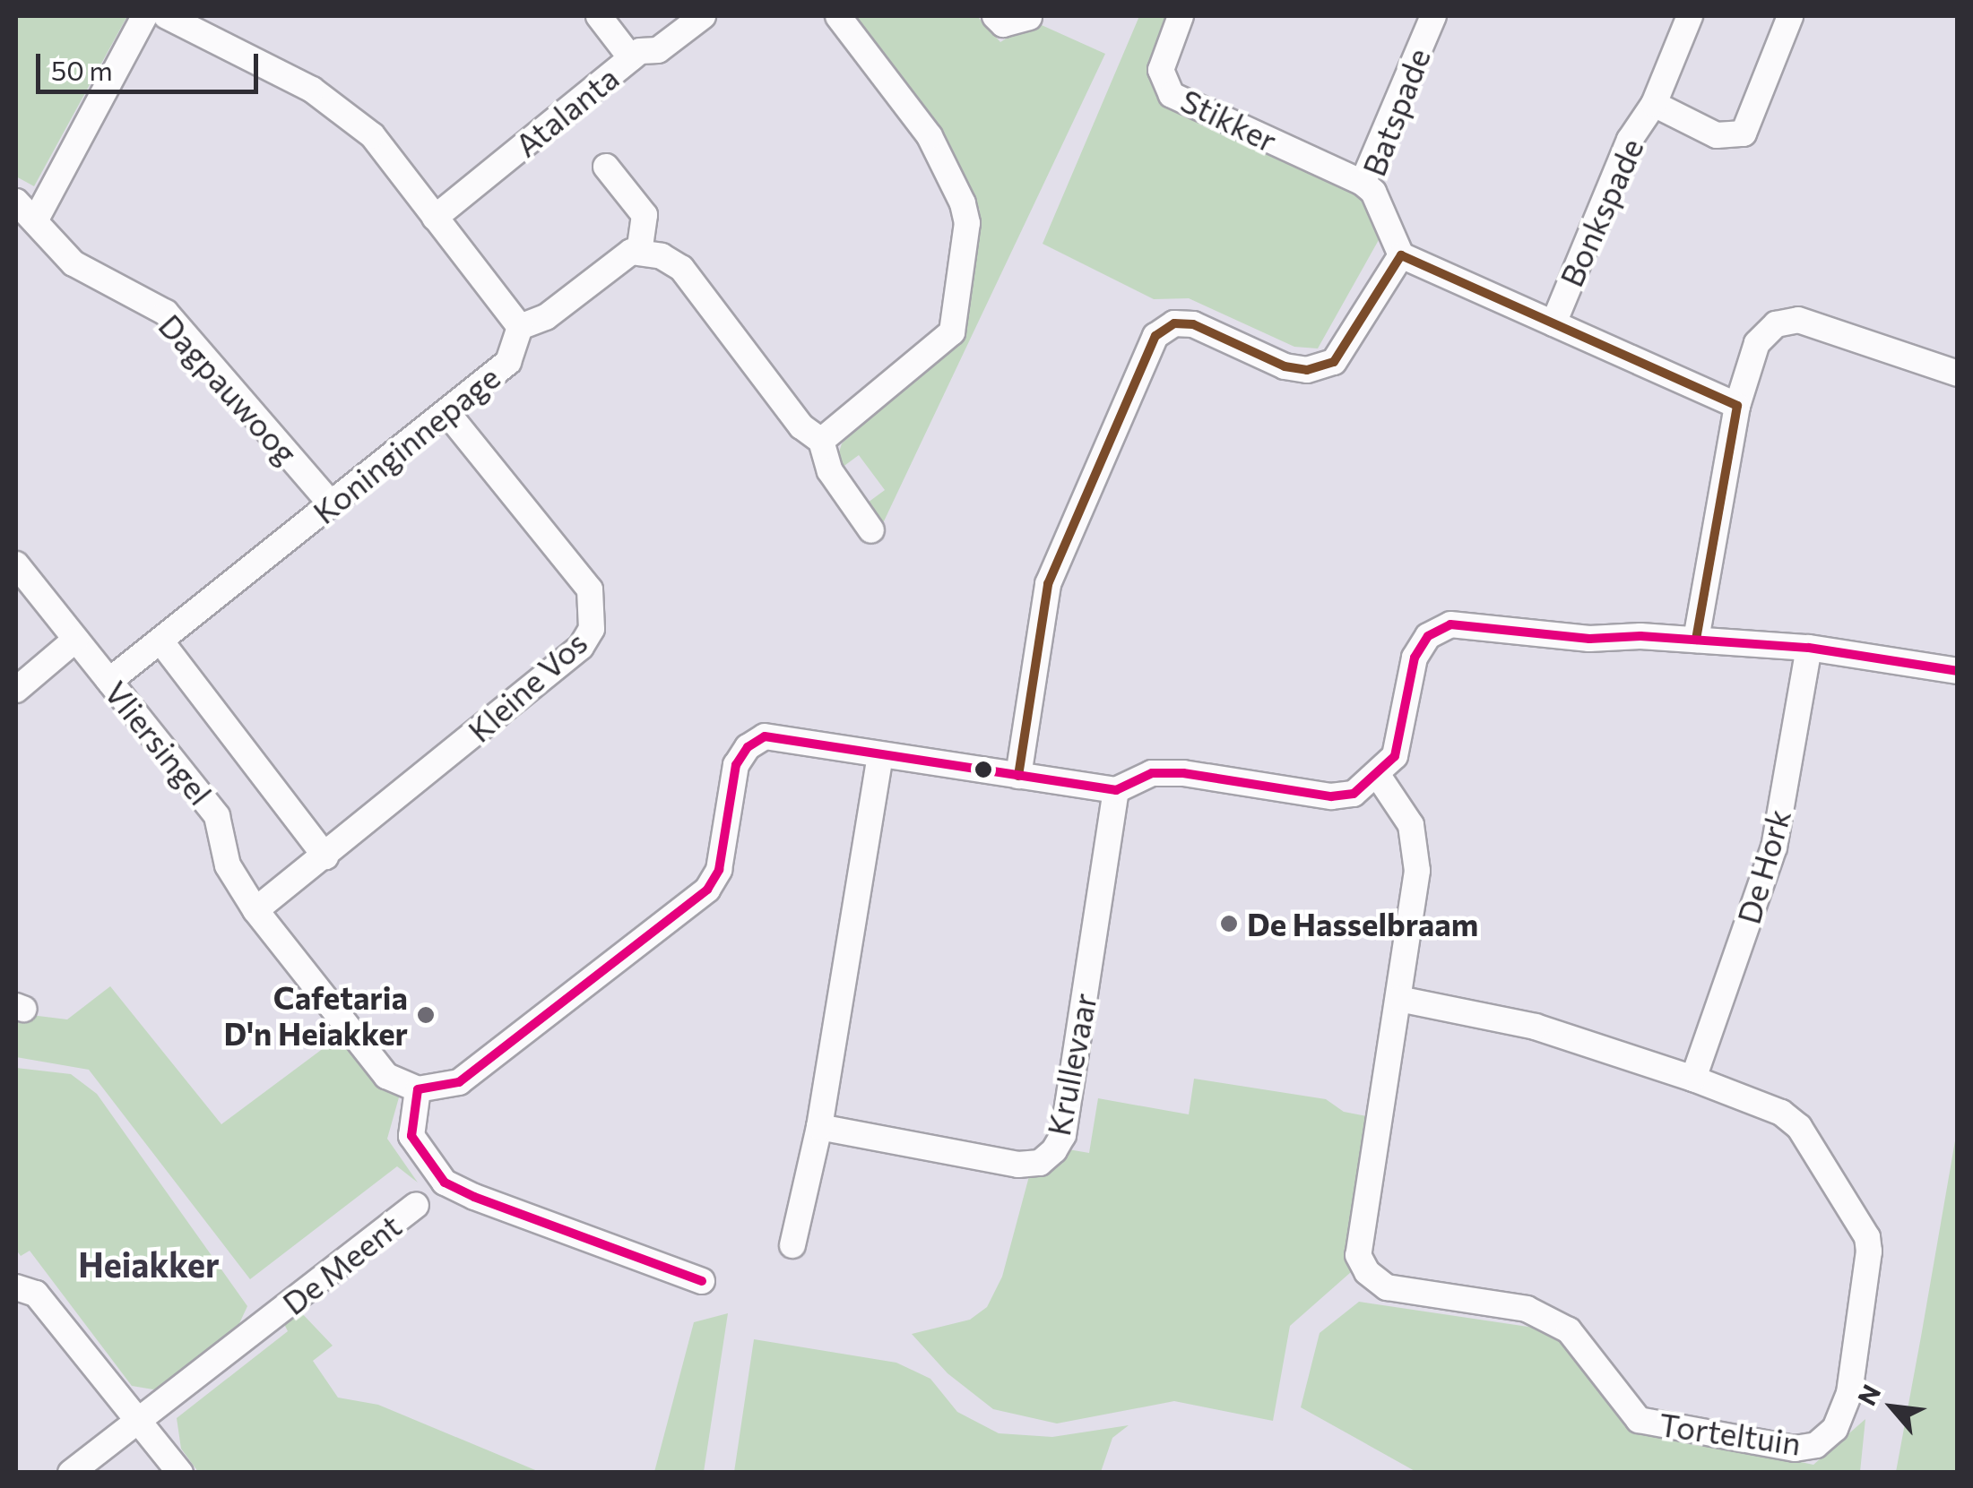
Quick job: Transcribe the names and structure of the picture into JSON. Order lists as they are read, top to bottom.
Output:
{
  "streets": {
    "street": [
      "Atalanta",
      "Batspade",
      "Stikker",
      "Bonkspade",
      "Dagpauwoog",
      "Koninginnepage",
      "Kleine Vos",
      "Vliersingel",
      "De Hork",
      "Krullevaar",
      "De Meent",
      "Torteltuin"
    ]
  },
  "crossings": [
    ["Batspade", "Stikker"],
    ["Dagpauwoog", "Koninginnepage"],
    ["Koninginnepage", "Kleine Vos"],
    ["Koninginnepage", "Vliersingel"],
    ["Kleine Vos", "Vliersingel"],
    ["De Hork", "Torteltuin"]
  ],
  "districts": ["Heiakker"],
  "places": ["De Hasselbraam", "Cafetaria D'n Heiakker"],
  "scale_bar": "50 m",
  "north": "top left"
}
